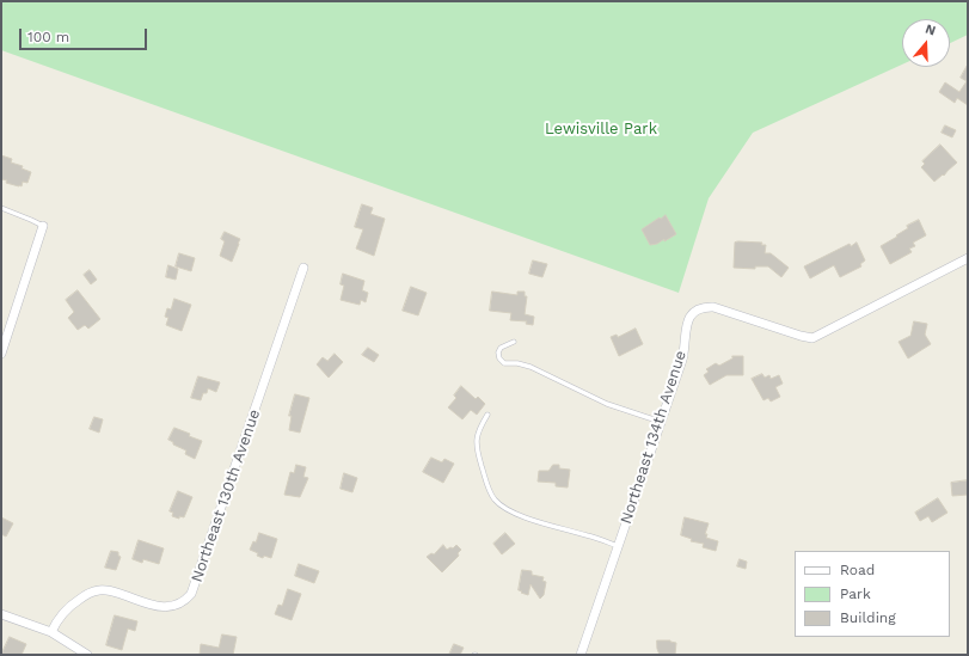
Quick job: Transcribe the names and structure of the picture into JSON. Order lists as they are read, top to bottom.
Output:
{
  "streets": {
    "street": ["Northeast 134th Avenue", "Northeast 130th Avenue"]
  },
  "parks": ["Lewisville Park"],
  "legend": ["Road", "Park", "Building"],
  "scale_bar": "100 m",
  "north": "top"
}
